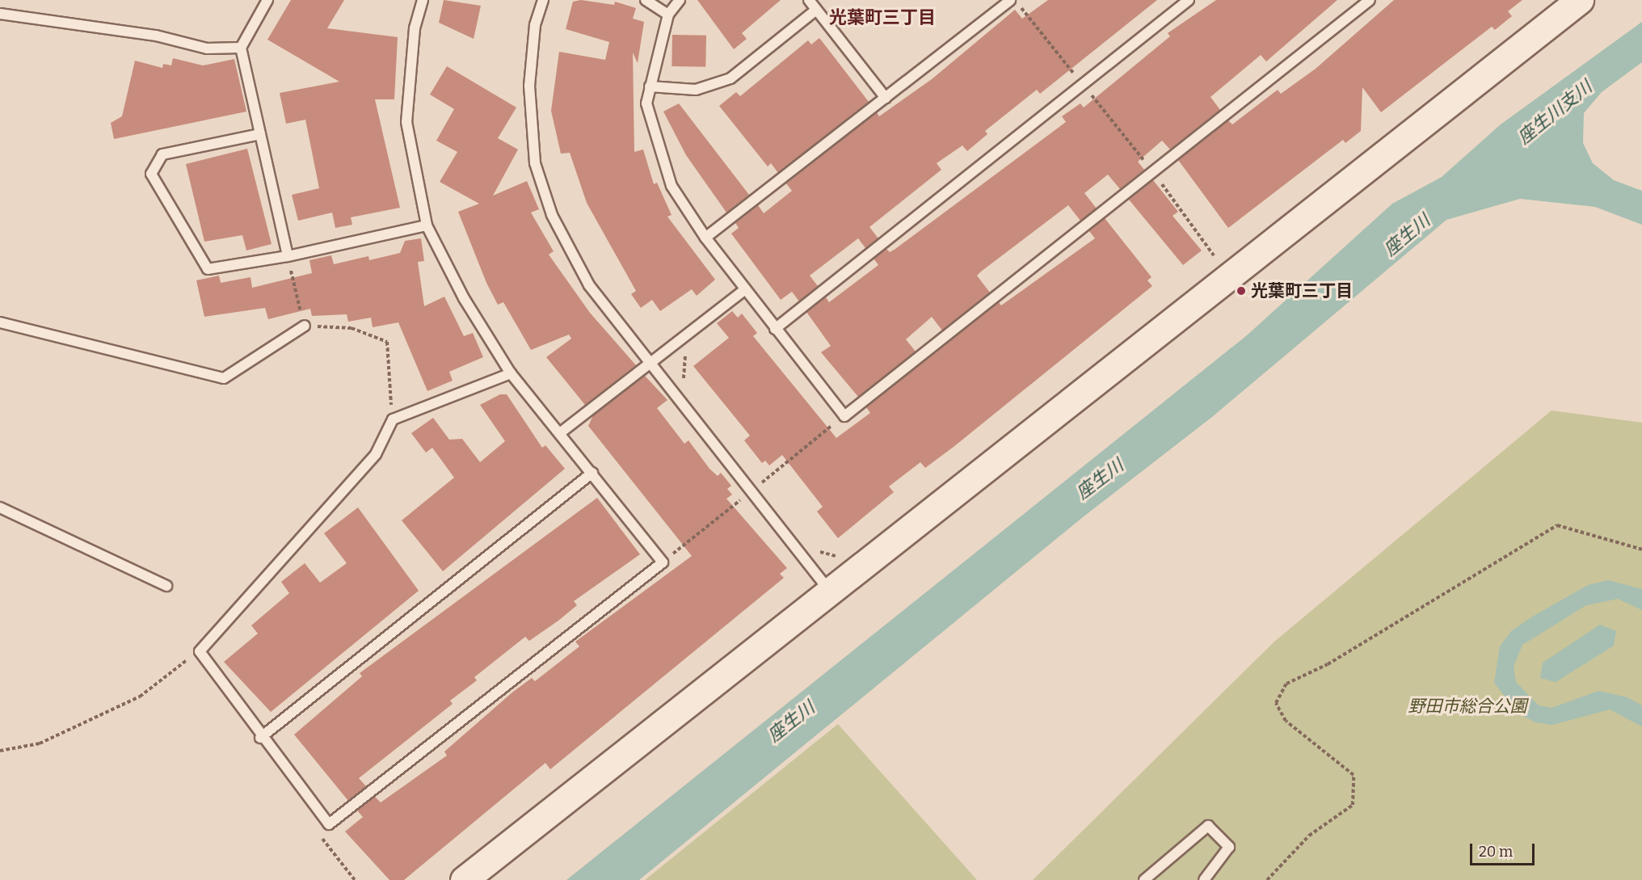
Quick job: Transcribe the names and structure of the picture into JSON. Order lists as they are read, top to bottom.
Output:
{
  "districts": ["光葉町三丁目"],
  "water": ["座生川支川", "座生川"],
  "parks": ["野田市総合公園"],
  "places": ["光葉町三丁目"],
  "scale_bar": "20 m"
}
